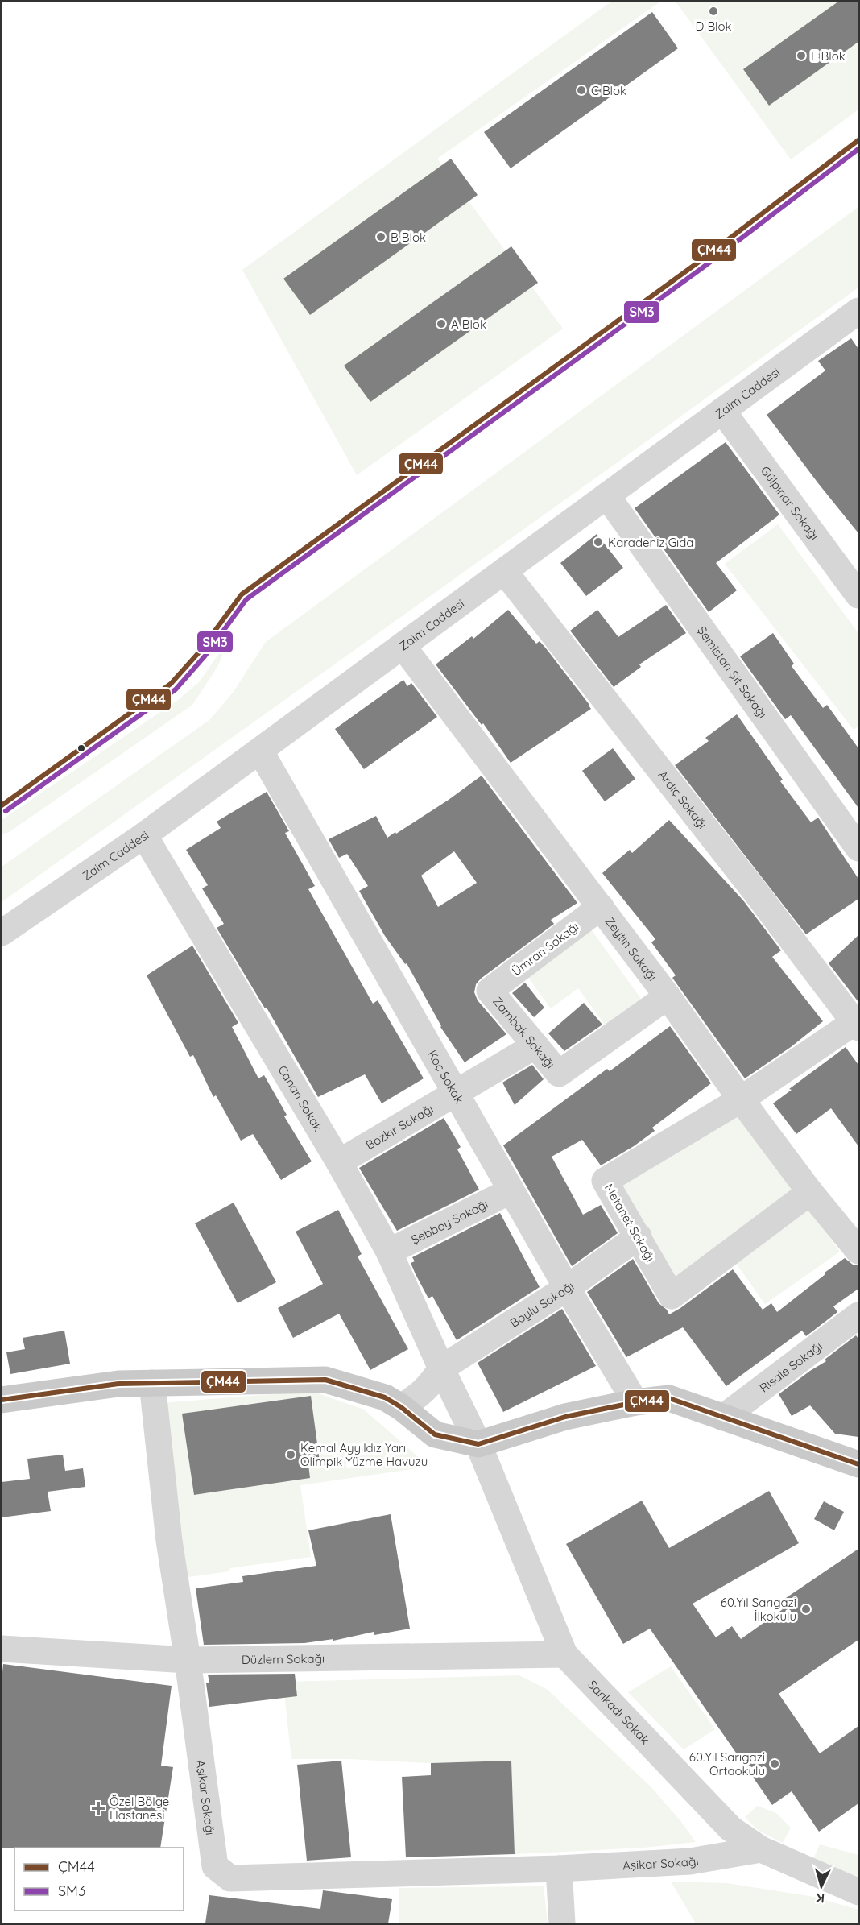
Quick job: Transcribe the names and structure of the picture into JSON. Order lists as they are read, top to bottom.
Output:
{
  "streets": {
    "street": [
      "Zaim Caddesi",
      "Gülpınar Sokağı",
      "Şemistan Şit Sokağı",
      "Ardıç Sokağı",
      "Zeytin Sokağı",
      "Ümran Sokağı",
      "Zambak Sokağı",
      "Koç Sokak",
      "Canan Sokak",
      "Bozkır Sokağı",
      "Şebboy Sokağı",
      "Metanet Sokağı",
      "Boylu Sokağı",
      "Risale Sokağı",
      "Düzlem Sokağı",
      "Sarıkadı Sokak",
      "Aşikar Sokağı"
    ]
  },
  "crossings": [
    ["Zaim Caddesi", "Gülpınar Sokağı"],
    ["Zaim Caddesi", "Şemistan Şit Sokağı"],
    ["Zaim Caddesi", "Ardıç Sokağı"],
    ["Zaim Caddesi", "Zeytin Sokağı"],
    ["Zaim Caddesi", "Koç Sokak"],
    ["Zaim Caddesi", "Canan Sokak"],
    ["Ardıç Sokağı", "Metanet Sokağı"],
    ["Zeytin Sokağı", "Ümran Sokağı"],
    ["Zeytin Sokağı", "Zambak Sokağı"],
    ["Zeytin Sokağı", "Metanet Sokağı"],
    ["Ümran Sokağı", "Zambak Sokağı"],
    ["Zambak Sokağı", "Bozkır Sokağı"],
    ["Koç Sokak", "Bozkır Sokağı"],
    ["Koç Sokak", "Şebboy Sokağı"],
    ["Koç Sokak", "Boylu Sokağı"],
    ["Canan Sokak", "Bozkır Sokağı"],
    ["Canan Sokak", "Şebboy Sokağı"],
    ["Canan Sokak", "Boylu Sokağı"],
    ["Canan Sokak", "Sarıkadı Sokak"],
    ["Metanet Sokağı", "Boylu Sokağı"],
    ["Düzlem Sokağı", "Sarıkadı Sokak"],
    ["Düzlem Sokağı", "Aşikar Sokağı"],
    ["Sarıkadı Sokak", "Aşikar Sokağı"]
  ],
  "places": {
    "other": [
      "D Blok",
      "E Blok",
      "C Blok",
      "B Blok",
      "A Blok",
      "Karadeniz Gıda",
      "Kemal Ayyıldız Yarı Olimpik Yüzme Havuzu",
      "60.Yıl Sarıgazi İlkokulu",
      "60.Yıl Sarıgazi Ortaokulu"
    ],
    "health": ["Özel Bölge Hastanesi"]
  },
  "lines": ["transit line ÇM44", "transit line SM3"],
  "legend": ["ÇM44", "SM3"],
  "north": "bottom"
}
